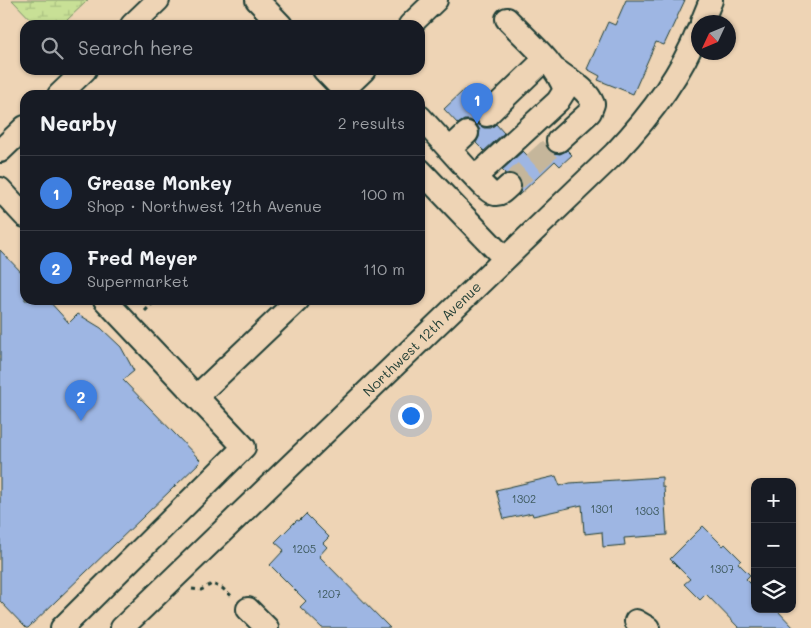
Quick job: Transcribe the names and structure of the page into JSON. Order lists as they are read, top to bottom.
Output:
{
  "streets": {
    "street": ["Northwest 12th Avenue"]
  },
  "house_numbers": [
    "1302",
    "1301",
    "1303",
    "1205",
    "1307",
    "1207"
  ],
  "north": "bottom left",
  "page": {
    "search": "Search here",
    "pins": ["1", "2"],
    "heading": ["Nearby", "2 results"],
    "list": [
      {
        "mark": "1",
        "name": "Grease Monkey",
        "note": "Shop · Northwest 12th Avenue",
        "value": "100 m"
      },
      {
        "mark": "2",
        "name": "Fred Meyer",
        "note": "Supermarket",
        "value": "110 m"
      }
    ],
    "map_buttons": ["+", "−"]
  }
}
